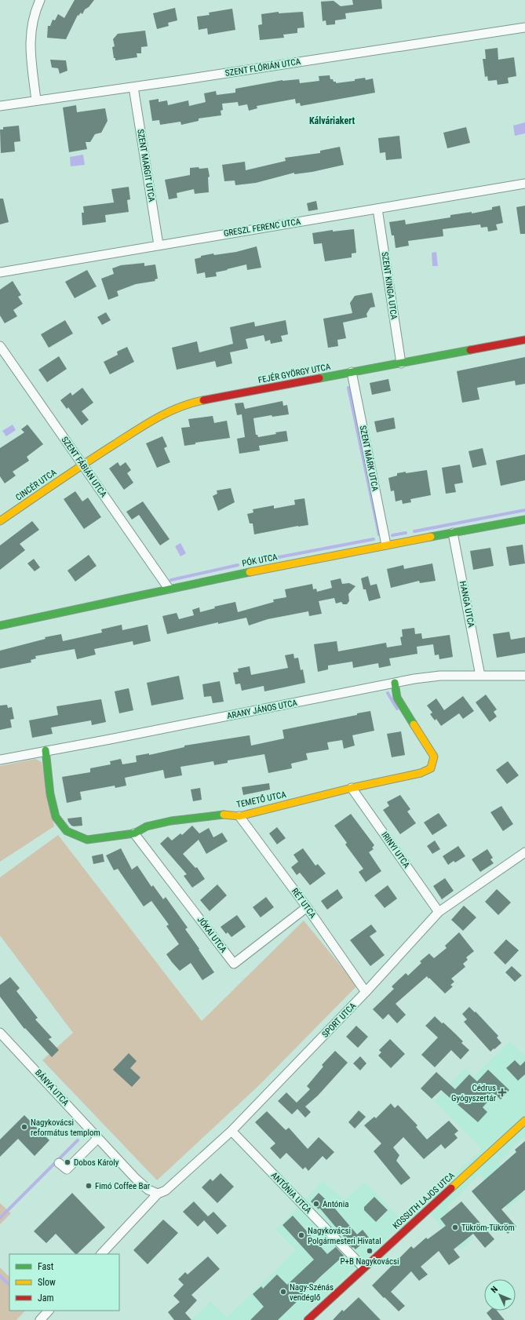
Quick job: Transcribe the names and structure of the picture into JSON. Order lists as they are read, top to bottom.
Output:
{
  "streets": {
    "street": [
      "SZENT FLÓRIÁN UTCA",
      "SZENT MARGIT UTCA",
      "GRESZL FERENC UTCA",
      "SZENT KINGA UTCA",
      "FEJÉR GYÖRGY UTCA",
      "SZENT MÁRK UTCA",
      "SZENT FÁBIÁN UTCA",
      "CINCÉR UTCA",
      "PÓK UTCA",
      "HANGA UTCA",
      "ARANY JÁNOS UTCA",
      "TEMETŐ UTCA",
      "IRINYI UTCA",
      "RÉT UTCA",
      "JÓKAI UTCA",
      "SPORT UTCA",
      "BÁNYA UTCA",
      "ANTÓNIA UTCA",
      "KOSSUTH LAJOS UTCA"
    ]
  },
  "crossings": [
    ["SZENT FLÓRIÁN UTCA", "SZENT MARGIT UTCA"],
    ["SZENT MARGIT UTCA", "GRESZL FERENC UTCA"],
    ["GRESZL FERENC UTCA", "SZENT KINGA UTCA"],
    ["SZENT KINGA UTCA", "FEJÉR GYÖRGY UTCA"],
    ["FEJÉR GYÖRGY UTCA", "SZENT MÁRK UTCA"],
    ["FEJÉR GYÖRGY UTCA", "SZENT FÁBIÁN UTCA"],
    ["FEJÉR GYÖRGY UTCA", "CINCÉR UTCA"],
    ["SZENT MÁRK UTCA", "PÓK UTCA"],
    ["SZENT FÁBIÁN UTCA", "CINCÉR UTCA"],
    ["SZENT FÁBIÁN UTCA", "PÓK UTCA"],
    ["PÓK UTCA", "HANGA UTCA"],
    ["HANGA UTCA", "ARANY JÁNOS UTCA"],
    ["ARANY JÁNOS UTCA", "TEMETŐ UTCA"],
    ["TEMETŐ UTCA", "IRINYI UTCA"],
    ["TEMETŐ UTCA", "RÉT UTCA"],
    ["TEMETŐ UTCA", "JÓKAI UTCA"],
    ["IRINYI UTCA", "SPORT UTCA"],
    ["RÉT UTCA", "JÓKAI UTCA"],
    ["RÉT UTCA", "SPORT UTCA"],
    ["SPORT UTCA", "BÁNYA UTCA"],
    ["SPORT UTCA", "ANTÓNIA UTCA"],
    ["ANTÓNIA UTCA", "KOSSUTH LAJOS UTCA"]
  ],
  "districts": ["Kálváriakert"],
  "places": {
    "health": ["Cédrus Gyógyszertár"],
    "other": [
      "Nagykovácsi református templom",
      "Dobos Károly",
      "Fimó Coffee Bar",
      "Antónia",
      "Tükröm-Tükröm",
      "Nagykovácsi Polgármesteri Hivatal",
      "P+B Nagykovácsi",
      "Nagy-Szénás vendéglő"
    ]
  },
  "legend": ["Fast", "Slow", "Jam"],
  "north": "top left"
}
